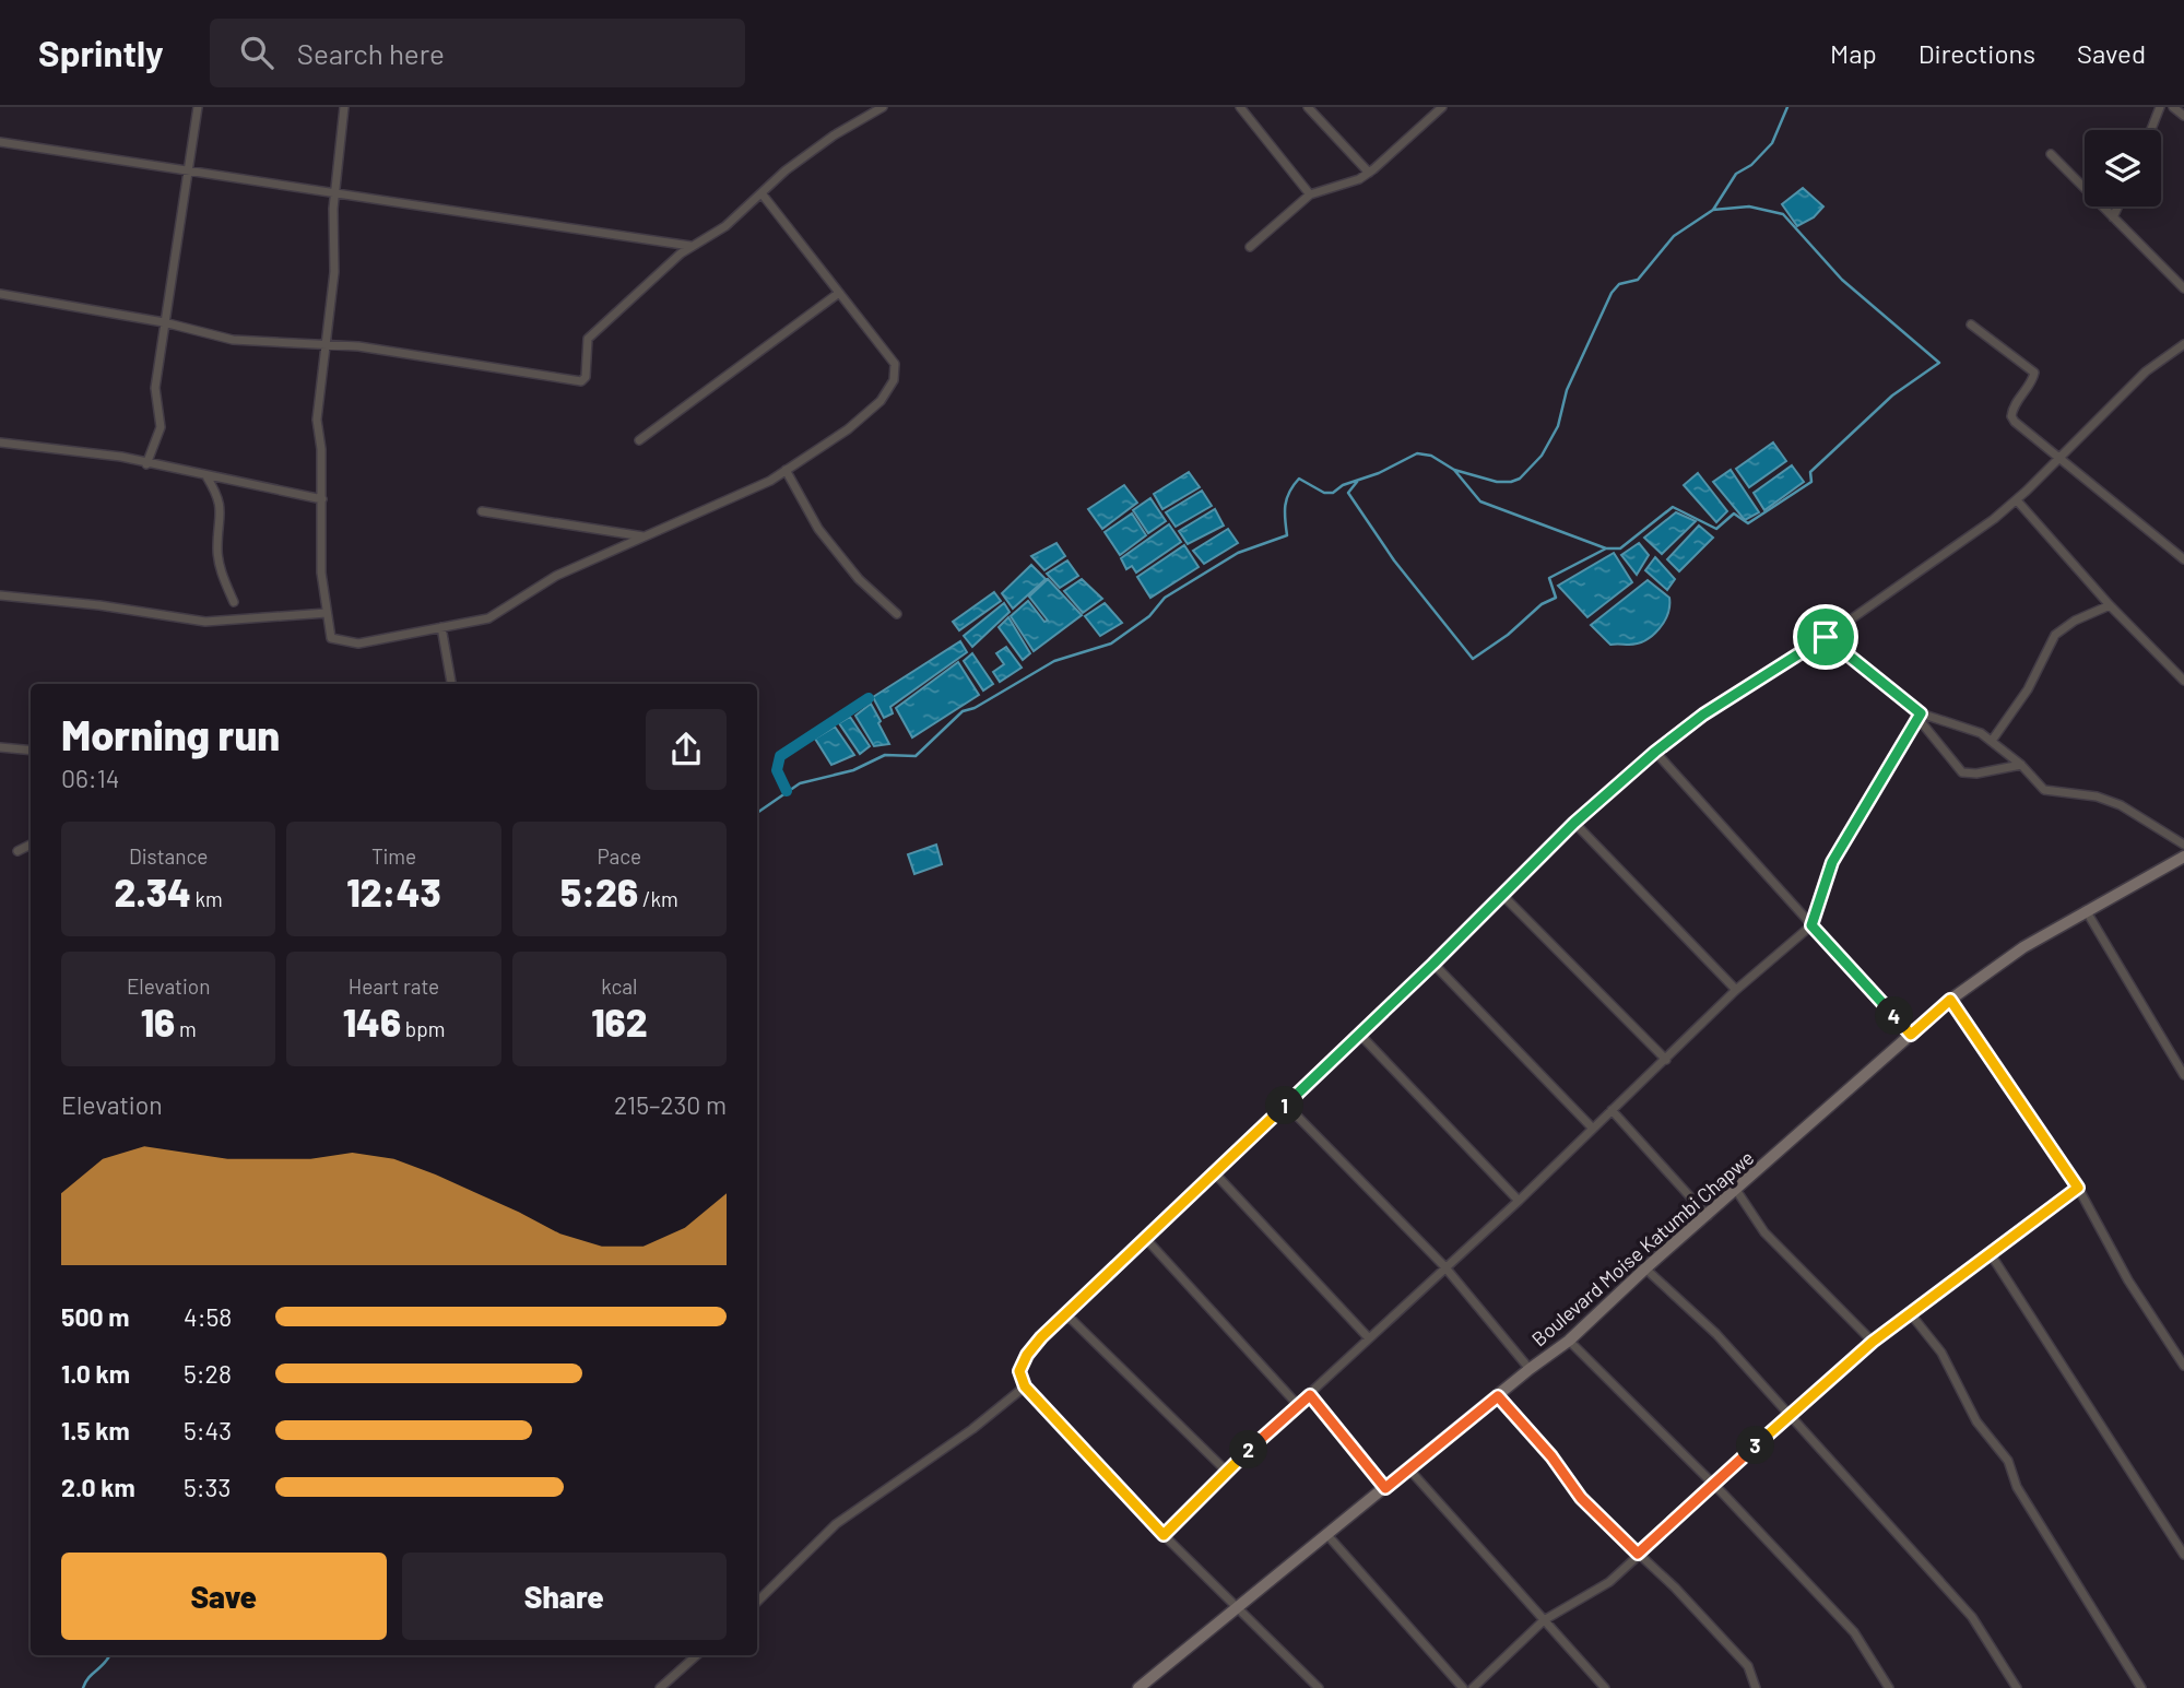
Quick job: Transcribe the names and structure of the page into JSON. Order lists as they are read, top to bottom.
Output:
{
  "streets": {
    "street": ["Boulevard Moise Katumbi Chapwe"]
  },
  "page": {
    "header": "Sprintly",
    "search": "Search here",
    "nav": ["Map", "Directions", "Saved"],
    "heading": ["Morning run", "06:14"],
    "stats": [
      ["Distance", "2.34 km"],
      ["Time", "12:43"],
      ["Pace", "5:26 /km"],
      ["Elevation", "16 m"],
      ["Heart rate", "146 bpm"],
      ["kcal", "162"]
    ],
    "pins": [
      "4",
      "1",
      "3",
      "2"
    ],
    "chart": ["Elevation", "215–230 m"],
    "list": [
      {
        "name": "500 m",
        "note": "4:58"
      },
      {
        "name": "1.0 km",
        "note": "5:28"
      },
      {
        "name": "1.5 km",
        "note": "5:43"
      },
      {
        "name": "2.0 km",
        "note": "5:33"
      }
    ],
    "buttons": ["Save", "Share"]
  }
}
